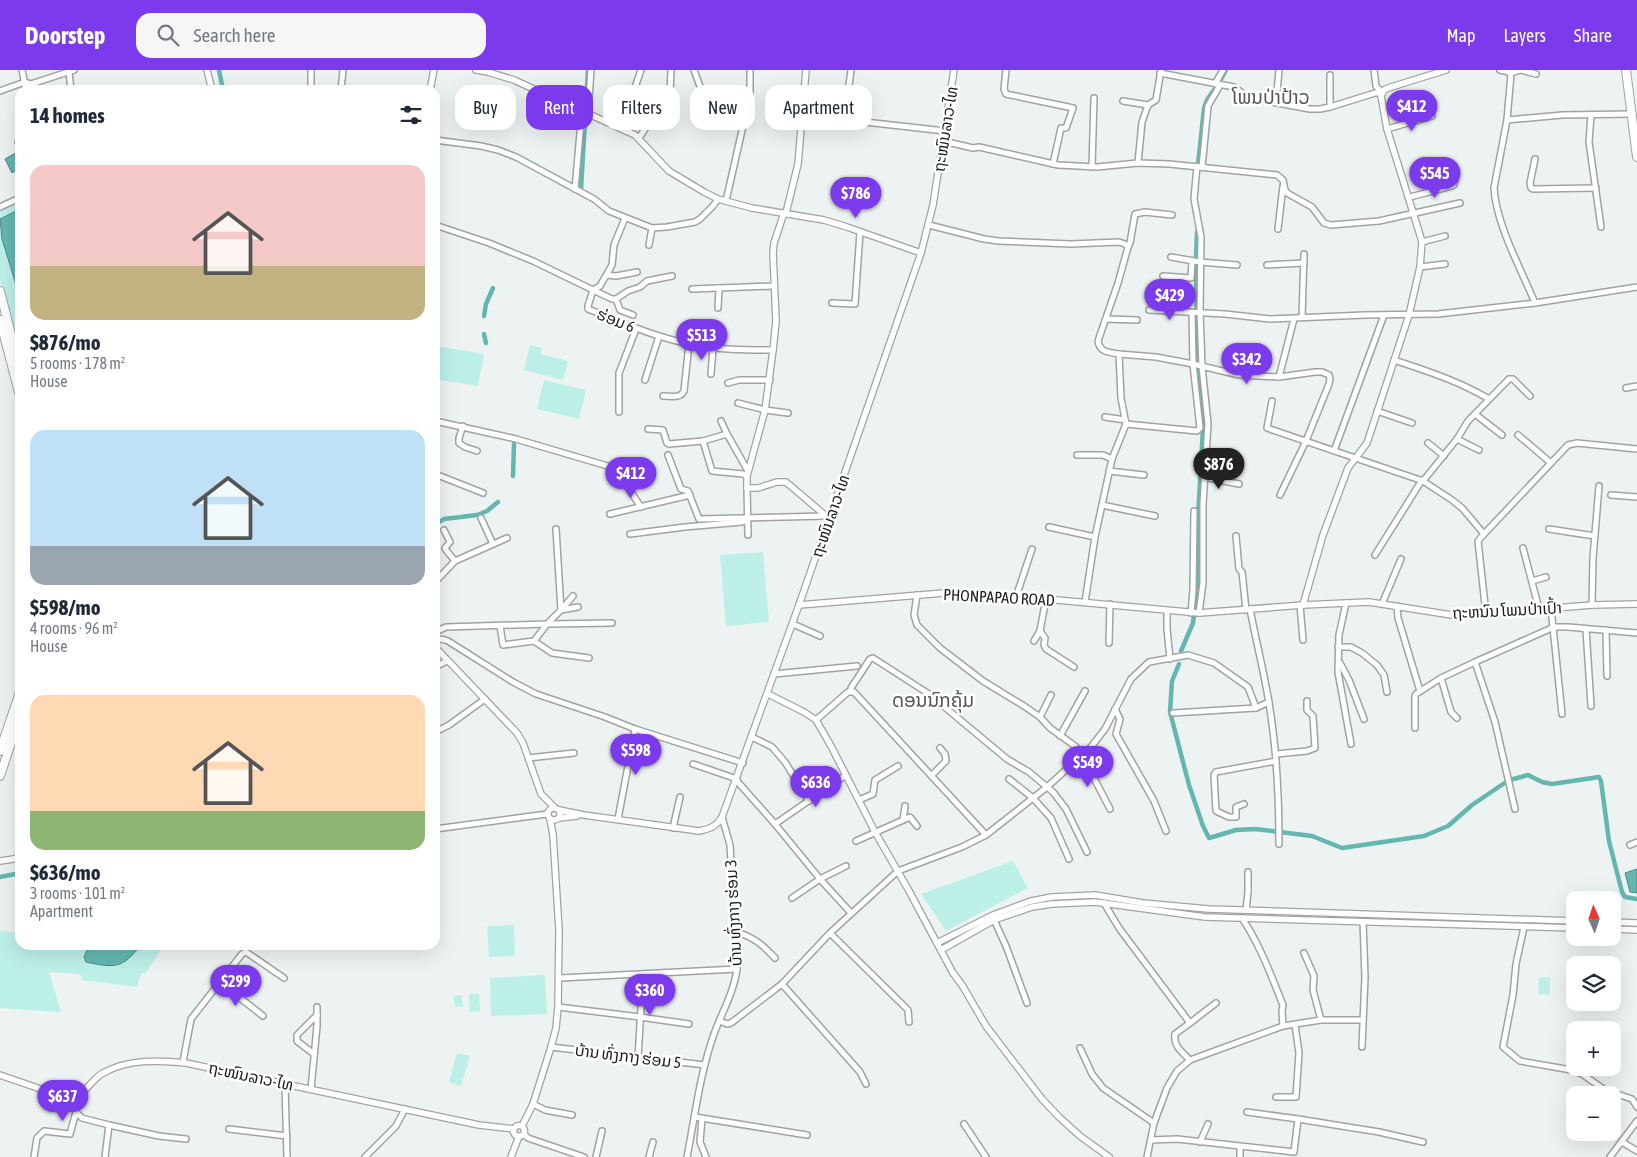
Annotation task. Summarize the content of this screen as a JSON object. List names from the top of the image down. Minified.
{"streets":{"street":["ຖະໜົນລາວ-ໄທ","ຮ່ອມ 6","PHONPAPAO ROAD","ຖະຫນົນ ໂພນປ່າເປົ້າ","ບ້ານ ທົ່ງກາງ ຮ່ອມ 3","ບ້ານ ທົ່ງກາງ ຮ່ອມ 5"]},"crossings":[["ຖະໜົນລາວ-ໄທ","PHONPAPAO ROAD"],["ຖະໜົນລາວ-ໄທ","ບ້ານ ທົ່ງກາງ ຮ່ອມ 3"],["PHONPAPAO ROAD","ຖະຫນົນ ໂພນປ່າເປົ້າ"],["ບ້ານ ທົ່ງກາງ ຮ່ອມ 3","ບ້ານ ທົ່ງກາງ ຮ່ອມ 5"]],"districts":["ໂພນປ່າປ້າວ","ດອນນົກຄຸ້ມ"],"north":"top","page":{"header":"Doorstep","search":"Search here","nav":["Map","Layers","Share"],"chip":["Buy","Rent","Filters","New","Apartment"],"heading":"14 homes","price":["$412","$545","$786","$429","$513","$342","$876","$412","$598","$549","$636","$299","$360","$637"],"list":[{"name":"$876/mo","note":"5 rooms · 178 m² · House"},{"name":"$598/mo","note":"4 rooms · 96 m² · House"},{"name":"$636/mo","note":"3 rooms · 101 m² · Apartment"}],"map_buttons":["+","−"]}}
